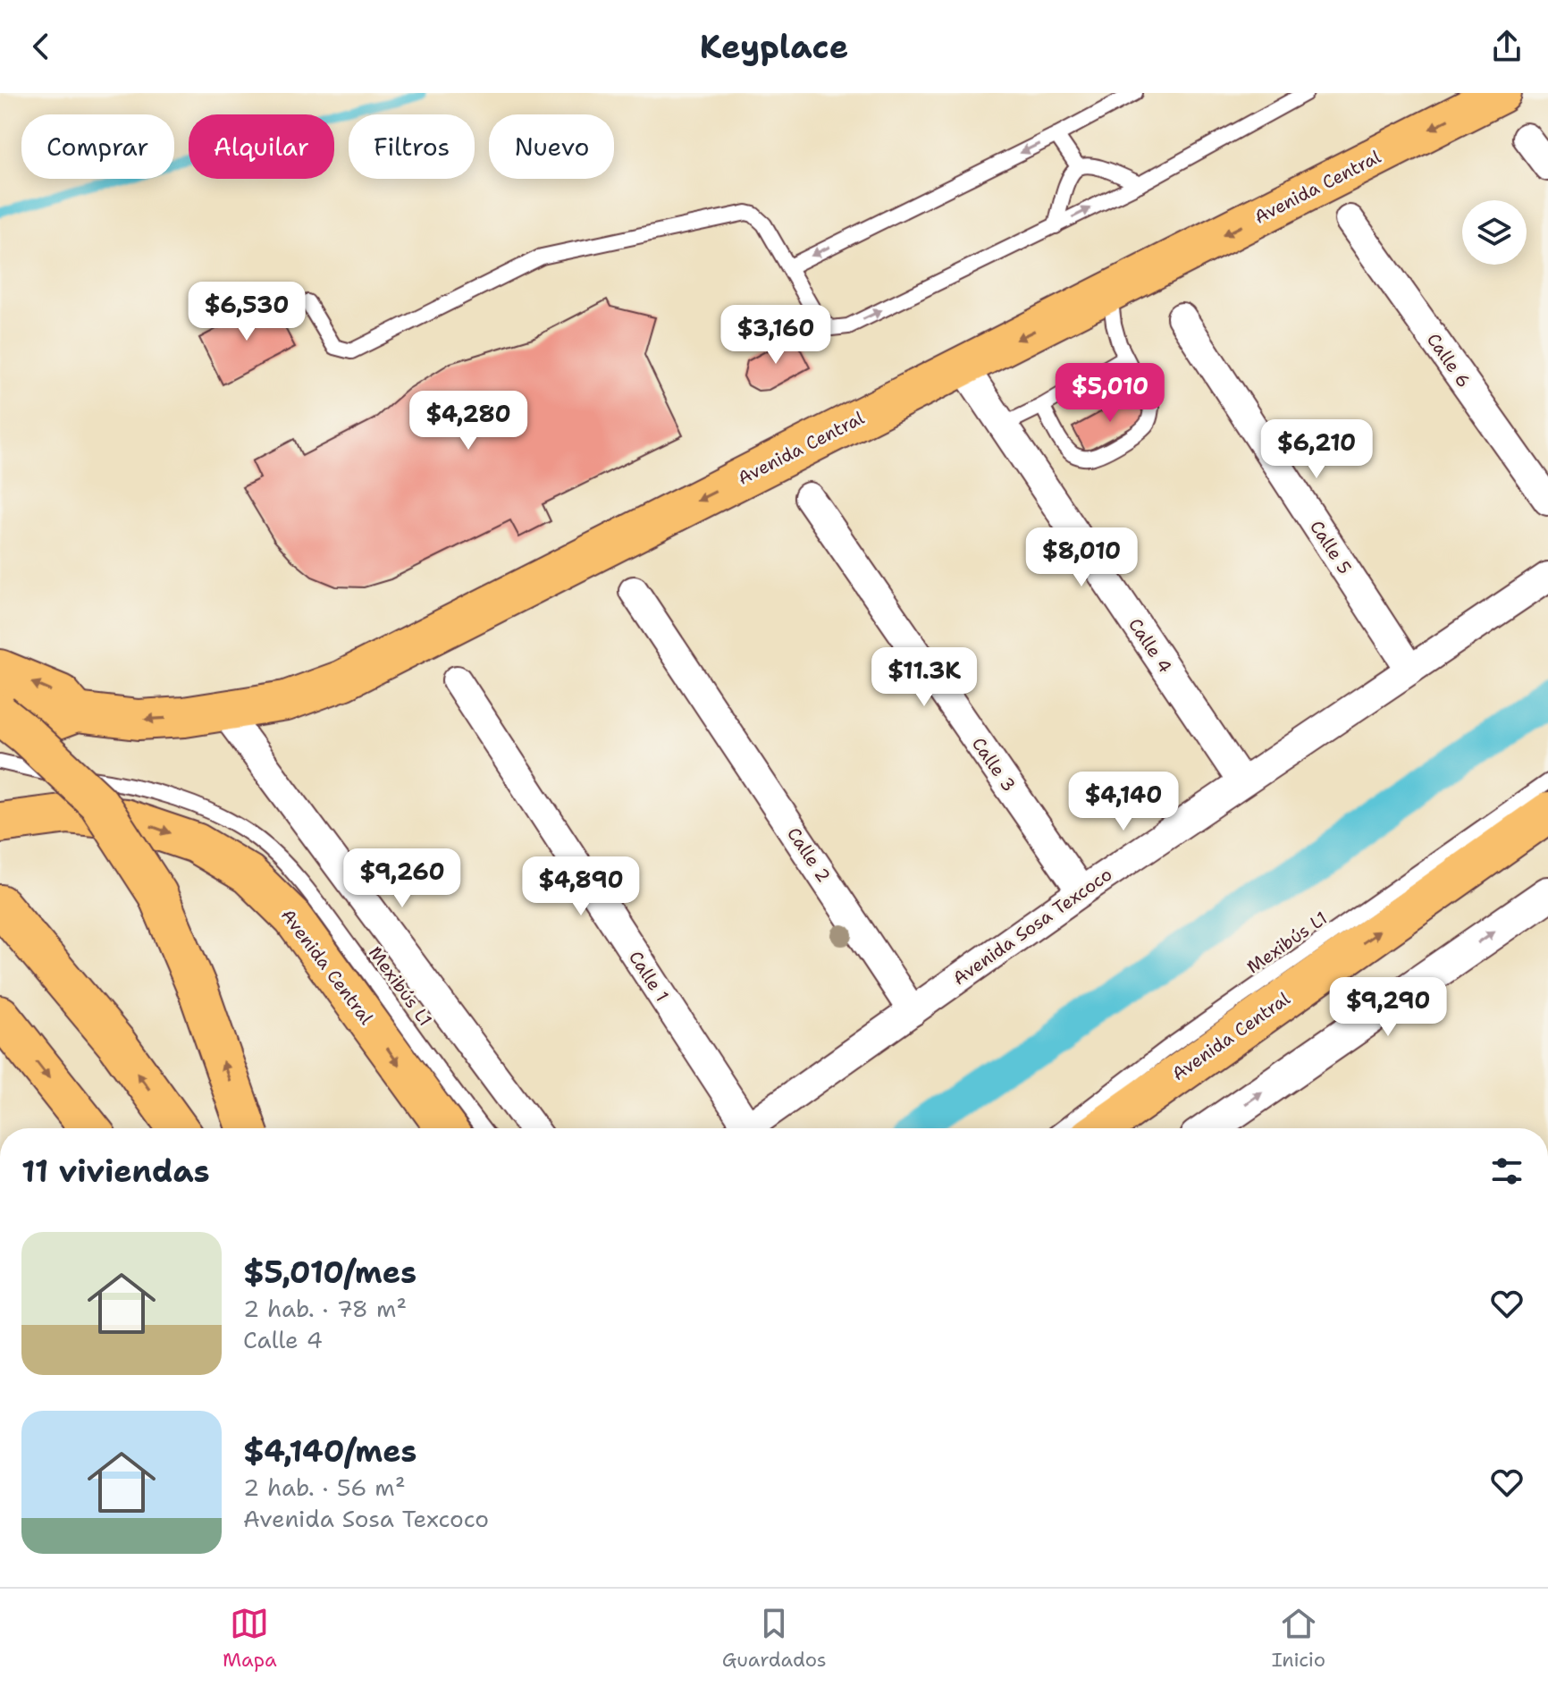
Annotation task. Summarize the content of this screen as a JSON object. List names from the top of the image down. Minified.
{"streets":{"highway":["Avenida Central"],"street":["Calle 6","Calle 5","Calle 4","Calle 3","Calle 2","Avenida Sosa Texcoco","Calle 1"],"lane":["Mexibús L1"]},"crossings":[["Avenida Central","Calle 4"],["Calle 5","Avenida Sosa Texcoco"],["Calle 4","Avenida Sosa Texcoco"],["Calle 3","Avenida Sosa Texcoco"],["Calle 2","Avenida Sosa Texcoco"]],"page":{"header":"Keyplace","chip":["Comprar","Alquilar","Filtros","Nuevo"],"price":["$6,530","$3,160","$5,010","$4,280","$6,210","$8,010","$11.3K","$4,140","$9,260","$4,890","$9,290"],"heading":"11 viviendas","list":[{"name":"$5,010/mes","note":"2 hab. · 78 m² · Calle 4"},{"name":"$4,140/mes","note":"2 hab. · 56 m² · Avenida Sosa Texcoco"}],"tabs":["Mapa","Guardados","Inicio"]}}
